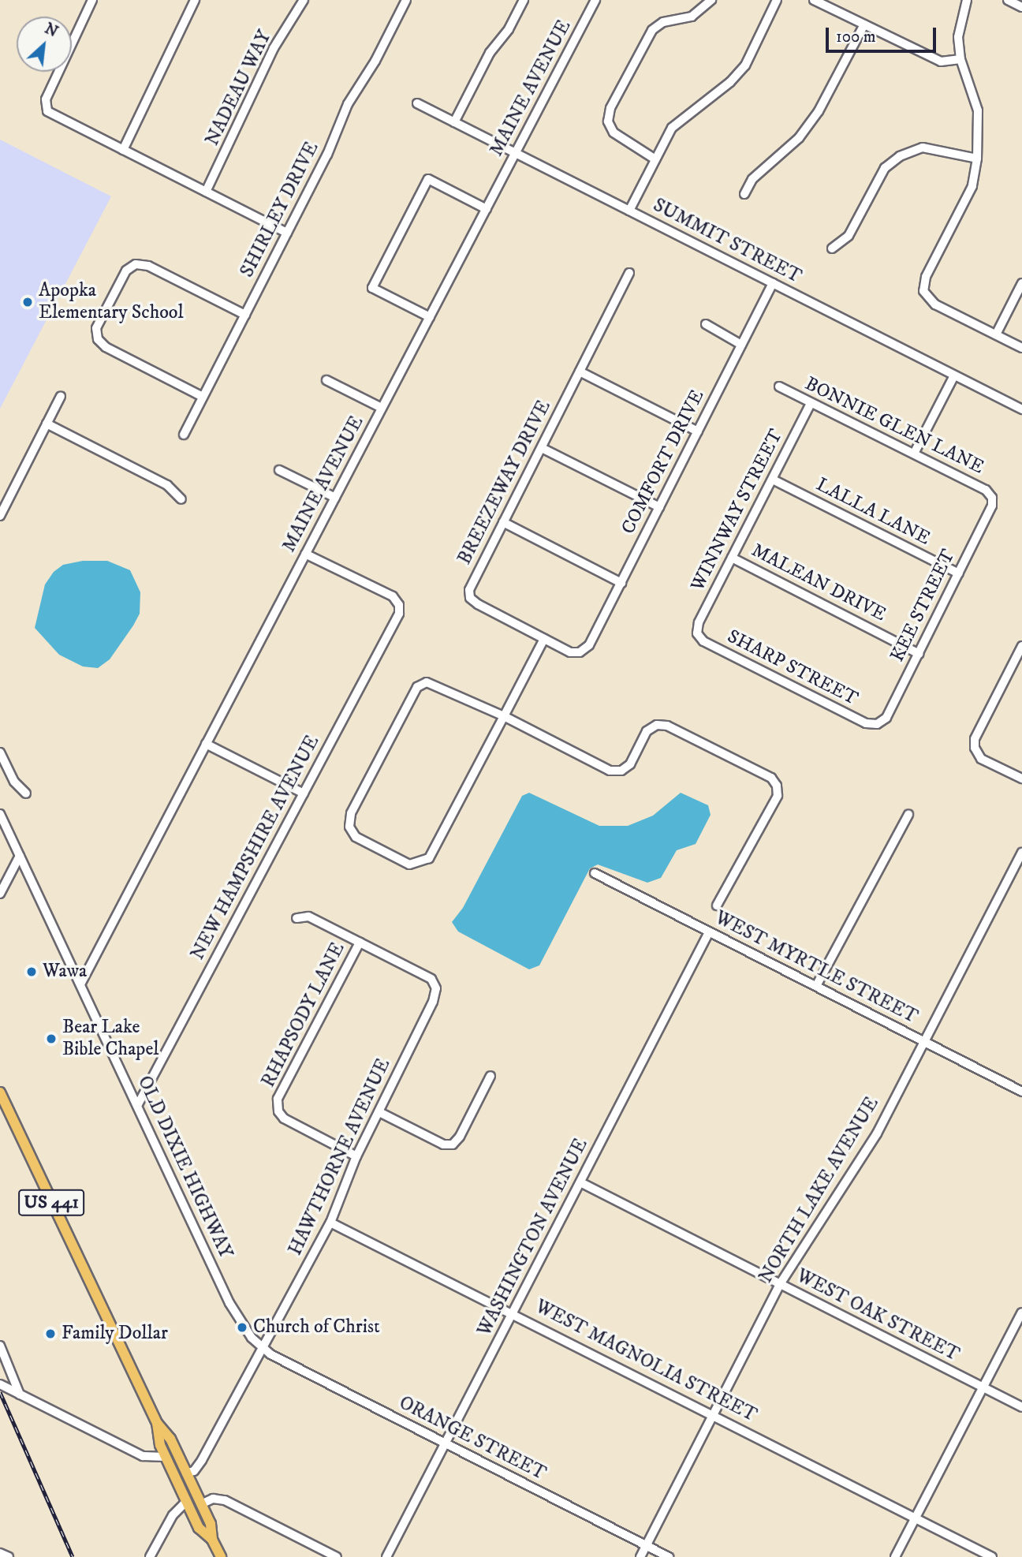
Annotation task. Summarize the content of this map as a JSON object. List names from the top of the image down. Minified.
{"streets":{"main road":["US 441"],"street":["NADEAU WAY","MAINE AVENUE","SHIRLEY DRIVE","SUMMIT STREET","BONNIE GLEN LANE","COMFORT DRIVE","BREEZEWAY DRIVE","WINNWAY STREET","LALLA LANE","MALEAN DRIVE","KEE STREET","SHARP STREET","NEW HAMPSHIRE AVENUE","WEST MYRTLE STREET","RHAPSODY LANE","HAWTHORNE AVENUE","OLD DIXIE HIGHWAY","NORTH LAKE AVENUE","WASHINGTON AVENUE","WEST OAK STREET","WEST MAGNOLIA STREET","ORANGE STREET"]},"crossings":[["MAINE AVENUE","SUMMIT STREET"],["MAINE AVENUE","NEW HAMPSHIRE AVENUE"],["MAINE AVENUE","OLD DIXIE HIGHWAY"],["SUMMIT STREET","COMFORT DRIVE"],["BONNIE GLEN LANE","WINNWAY STREET"],["BONNIE GLEN LANE","KEE STREET"],["COMFORT DRIVE","BREEZEWAY DRIVE"],["WINNWAY STREET","LALLA LANE"],["WINNWAY STREET","MALEAN DRIVE"],["WINNWAY STREET","SHARP STREET"],["LALLA LANE","KEE STREET"],["MALEAN DRIVE","KEE STREET"],["KEE STREET","SHARP STREET"],["NEW HAMPSHIRE AVENUE","OLD DIXIE HIGHWAY"],["WEST MYRTLE STREET","NORTH LAKE AVENUE"],["WEST MYRTLE STREET","WASHINGTON AVENUE"],["RHAPSODY LANE","HAWTHORNE AVENUE"],["HAWTHORNE AVENUE","OLD DIXIE HIGHWAY"],["HAWTHORNE AVENUE","US 441"],["HAWTHORNE AVENUE","WEST MAGNOLIA STREET"],["HAWTHORNE AVENUE","ORANGE STREET"],["OLD DIXIE HIGHWAY","ORANGE STREET"],["NORTH LAKE AVENUE","WEST OAK STREET"],["NORTH LAKE AVENUE","WEST MAGNOLIA STREET"],["NORTH LAKE AVENUE","ORANGE STREET"],["WASHINGTON AVENUE","WEST OAK STREET"],["WASHINGTON AVENUE","WEST MAGNOLIA STREET"],["WASHINGTON AVENUE","ORANGE STREET"]],"places":["Apopka Elementary School","Wawa","Bear Lake Bible Chapel","Church of Christ","Family Dollar"],"scale_bar":"100 m","north":"top right"}
